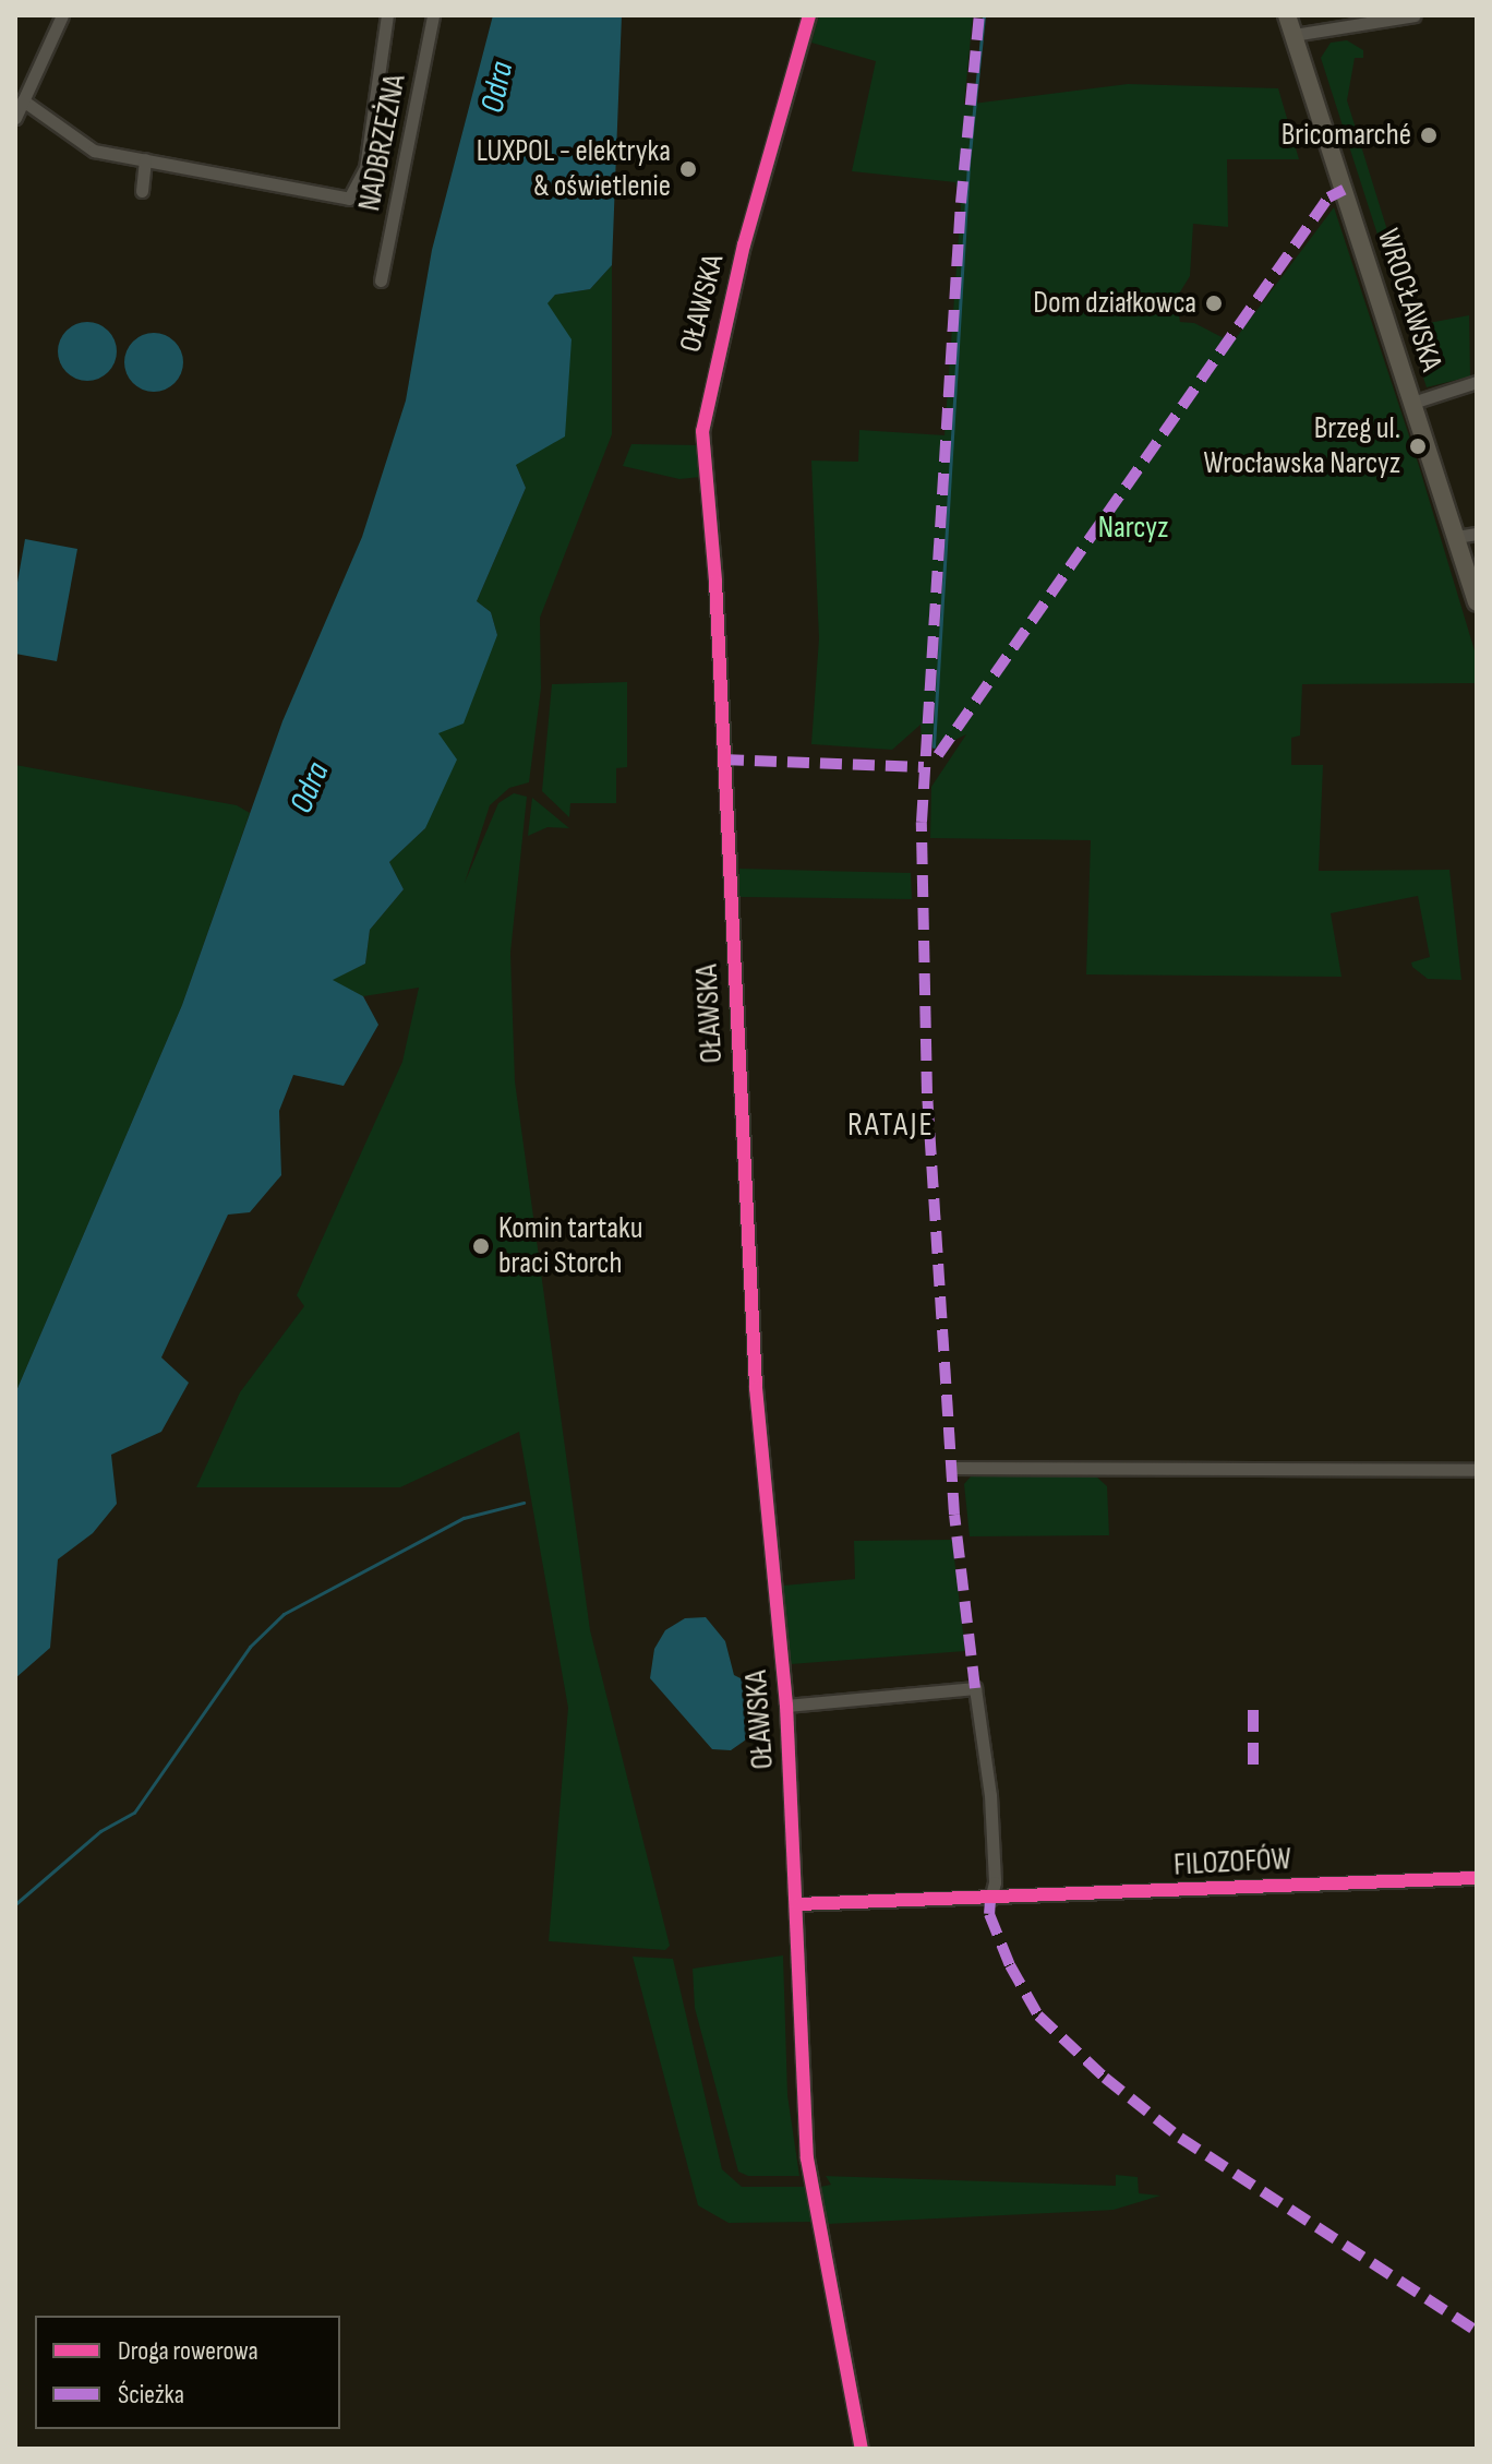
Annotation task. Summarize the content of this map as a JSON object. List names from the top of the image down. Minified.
{"streets":{"street":["NADBRZEŻNA","WROCŁAWSKA","OŁAWSKA","FILOZOFÓW"]},"crossings":[["OŁAWSKA","FILOZOFÓW"]],"districts":["RATAJE"],"water":["Odra"],"parks":["Narcyz"],"places":["Bricomarché","LUXPOL - elektryka & oświetlenie","Dom działkowca","Brzeg ul. Wrocławska Narcyz","Komin tartaku braci Storch"],"legend":["Droga rowerowa","Ścieżka"]}
